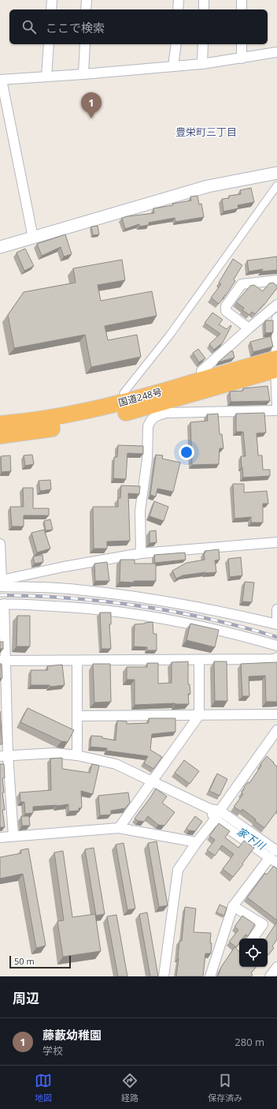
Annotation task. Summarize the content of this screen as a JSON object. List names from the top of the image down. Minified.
{"streets":{"highway":["国道248号"]},"districts":["豊栄町三丁目"],"water":["家下川"],"scale_bar":"50 m","page":{"search":"ここで検索","pins":"1","scale":"50 m","heading":"周辺","list":[{"mark":"1","name":"藤藪幼稚園","note":"学校","value":"280 m"}],"nav":["地図","経路","保存済み"]}}
